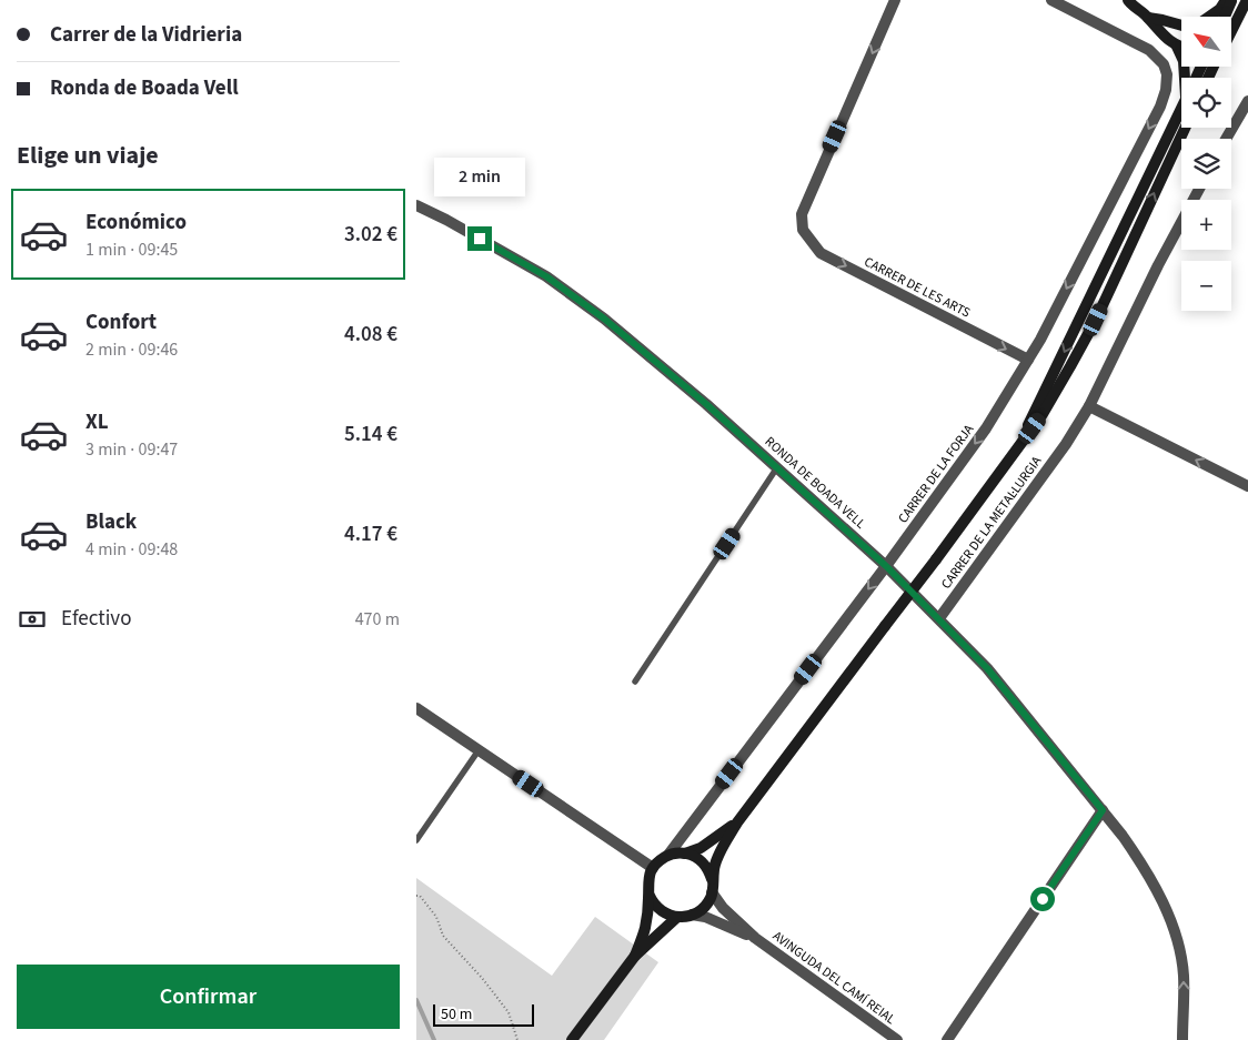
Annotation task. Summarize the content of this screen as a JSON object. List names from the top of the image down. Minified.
{"streets":{"street":["CARRER DE LES ARTS","CARRER DE LA FORJA","RONDA DE BOADA VELL","CARRER DE LA METAL·LURGIA","AVINGUDA DEL CAMÍ REIAL"]},"crossings":[["CARRER DE LES ARTS","CARRER DE LA FORJA"],["CARRER DE LA FORJA","RONDA DE BOADA VELL"],["CARRER DE LA FORJA","AVINGUDA DEL CAMÍ REIAL"],["RONDA DE BOADA VELL","CARRER DE LA METAL·LURGIA"]],"one_way":["CARRER DE LA FORJA"],"scale_bar":"50 m","north":"top left","page":{"banner":["Carrer de la Vidrieria","Ronda de Boada Vell"],"map_buttons":["+","−"],"heading":"Elige un viaje","bubble":"2 min","list":[{"name":"Económico","note":"1 min · 09:45","value":"3.02 €"},{"name":"Confort","note":"2 min · 09:46","value":"4.08 €"},{"name":"XL","note":"3 min · 09:47","value":"5.14 €"},{"name":"Black","note":"4 min · 09:48","value":"4.17 €"}],"pay":["Efectivo","470 m"],"buttons":"Confirmar","scale":"50 m"}}
